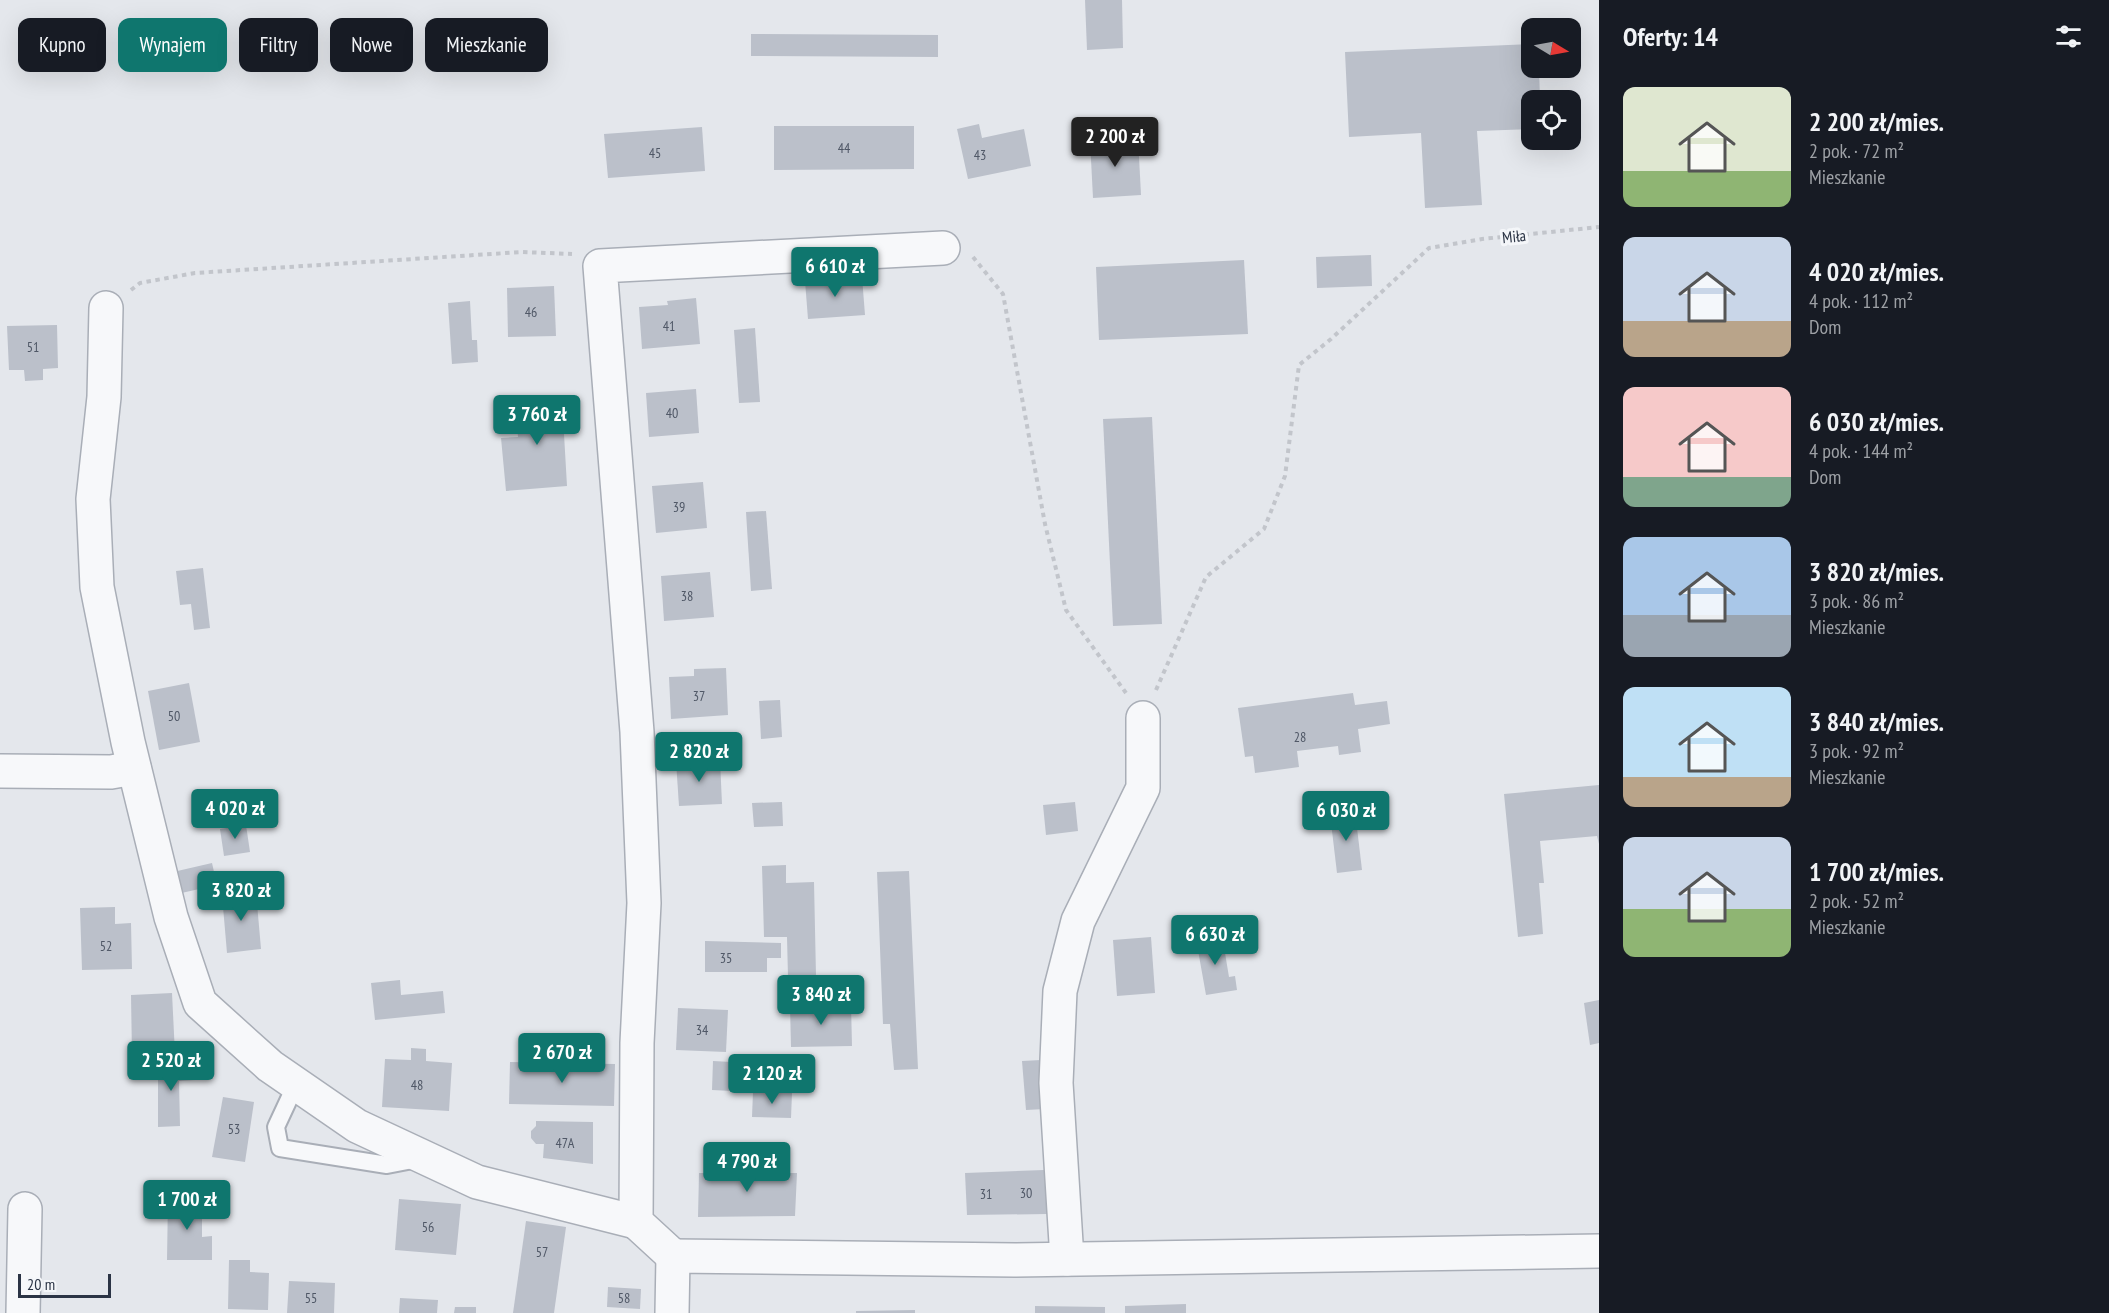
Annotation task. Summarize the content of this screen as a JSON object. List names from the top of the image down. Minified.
{"streets":{"path":["Miła"]},"house_numbers":["44","45","43","46","41","51","40","39","38","37","50","28","52","35","34","48","53","47A","30","31","56","57","55","58"],"scale_bar":"20 m","north":"right","page":{"heading":"Oferty: 14","chip":["Kupno","Wynajem","Filtry","Nowe","Mieszkanie"],"list":[{"name":"2 200 zł/mies.","note":"2 pok. · 72 m² · Mieszkanie"},{"name":"4 020 zł/mies.","note":"4 pok. · 112 m² · Dom"},{"name":"6 030 zł/mies.","note":"4 pok. · 144 m² · Dom"},{"name":"3 820 zł/mies.","note":"3 pok. · 86 m² · Mieszkanie"},{"name":"3 840 zł/mies.","note":"3 pok. · 92 m² · Mieszkanie"},{"name":"1 700 zł/mies.","note":"2 pok. · 52 m² · Mieszkanie"}],"price":["2 200 zł","6 610 zł","3 760 zł","2 820 zł","4 020 zł","6 030 zł","3 820 zł","6 630 zł","3 840 zł","2 670 zł","2 520 zł","2 120 zł","4 790 zł","1 700 zł"],"scale":"20 m"}}
